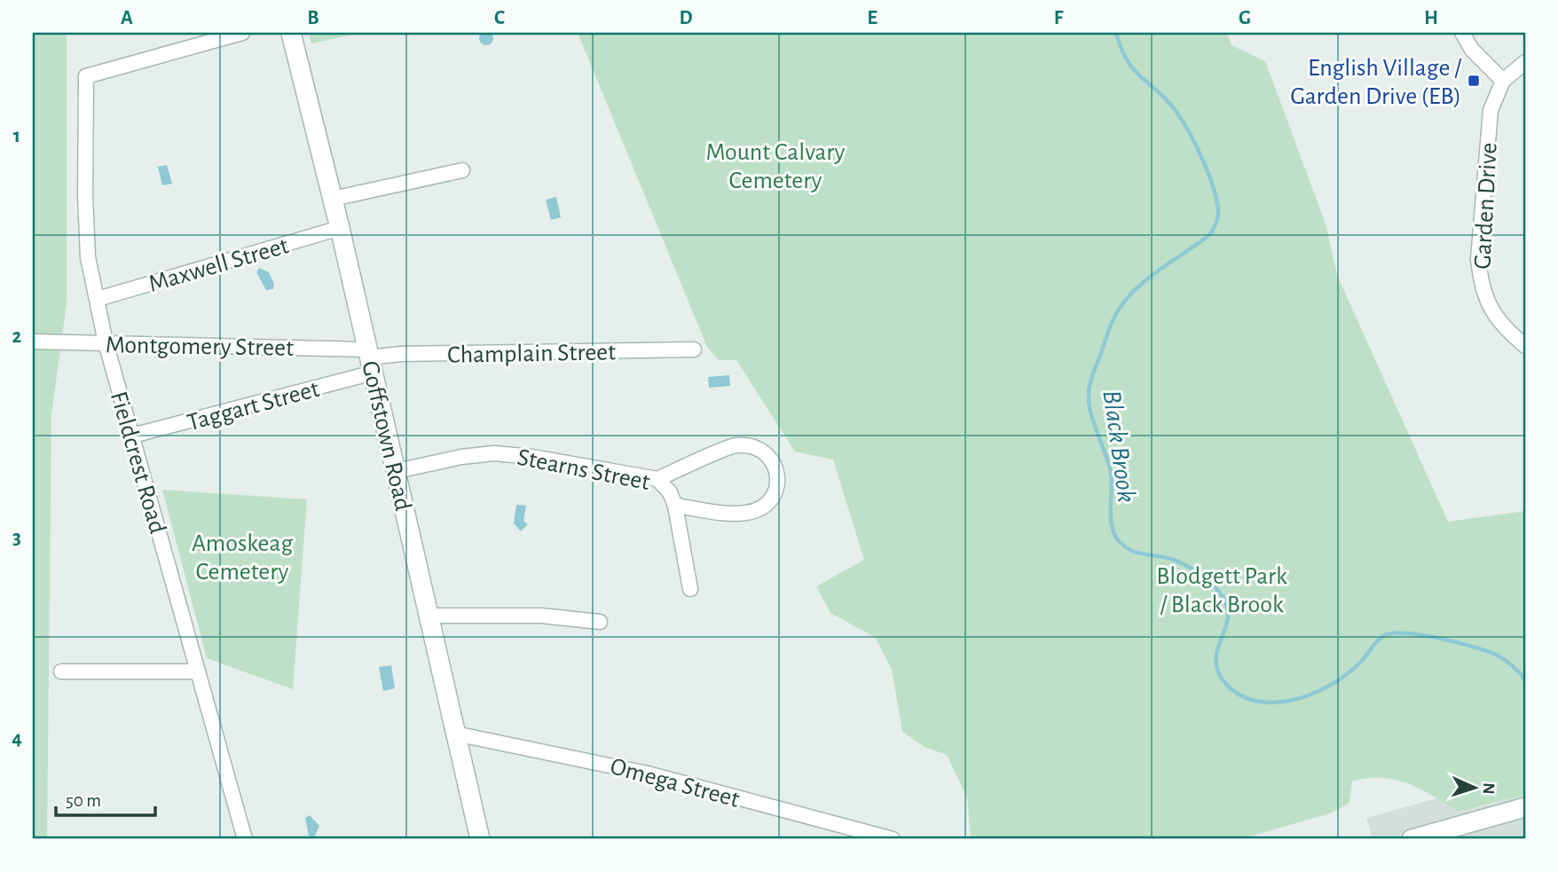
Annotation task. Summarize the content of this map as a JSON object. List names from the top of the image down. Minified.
{"streets":{"main road":["Goffstown Road"],"street":["Garden Drive","Maxwell Street","Montgomery Street","Champlain Street","Taggart Street","Fieldcrest Road","Stearns Street","Omega Street"]},"crossings":[["Maxwell Street","Goffstown Road"],["Maxwell Street","Fieldcrest Road"],["Montgomery Street","Champlain Street"],["Montgomery Street","Taggart Street"],["Montgomery Street","Goffstown Road"],["Montgomery Street","Fieldcrest Road"],["Champlain Street","Taggart Street"],["Champlain Street","Goffstown Road"],["Taggart Street","Goffstown Road"],["Taggart Street","Fieldcrest Road"],["Goffstown Road","Stearns Street"],["Goffstown Road","Omega Street"]],"water":["Black Brook"],"parks":["Mount Calvary Cemetery","Amoskeag Cemetery","Blodgett Park / Black Brook"],"places":{"transit":["English Village / Garden Drive (EB)"]},"scale_bar":"50 m","north":"right","grid":{"columns":["A","B","C","D","E","F","G","H"],"rows":["1","2","3","4"]}}
